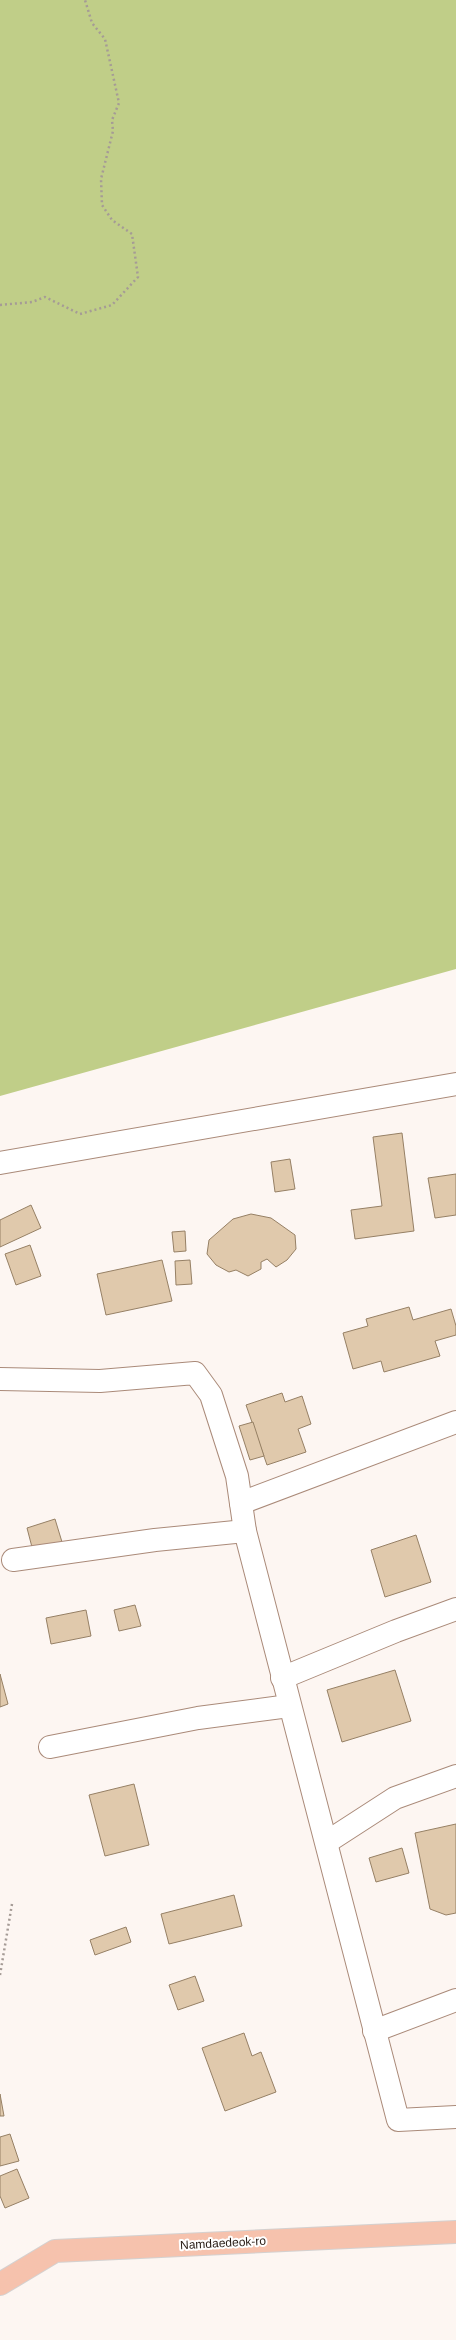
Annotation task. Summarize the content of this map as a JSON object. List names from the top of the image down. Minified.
{"streets":{"main road":["Namdaedeok-ro"]}}
